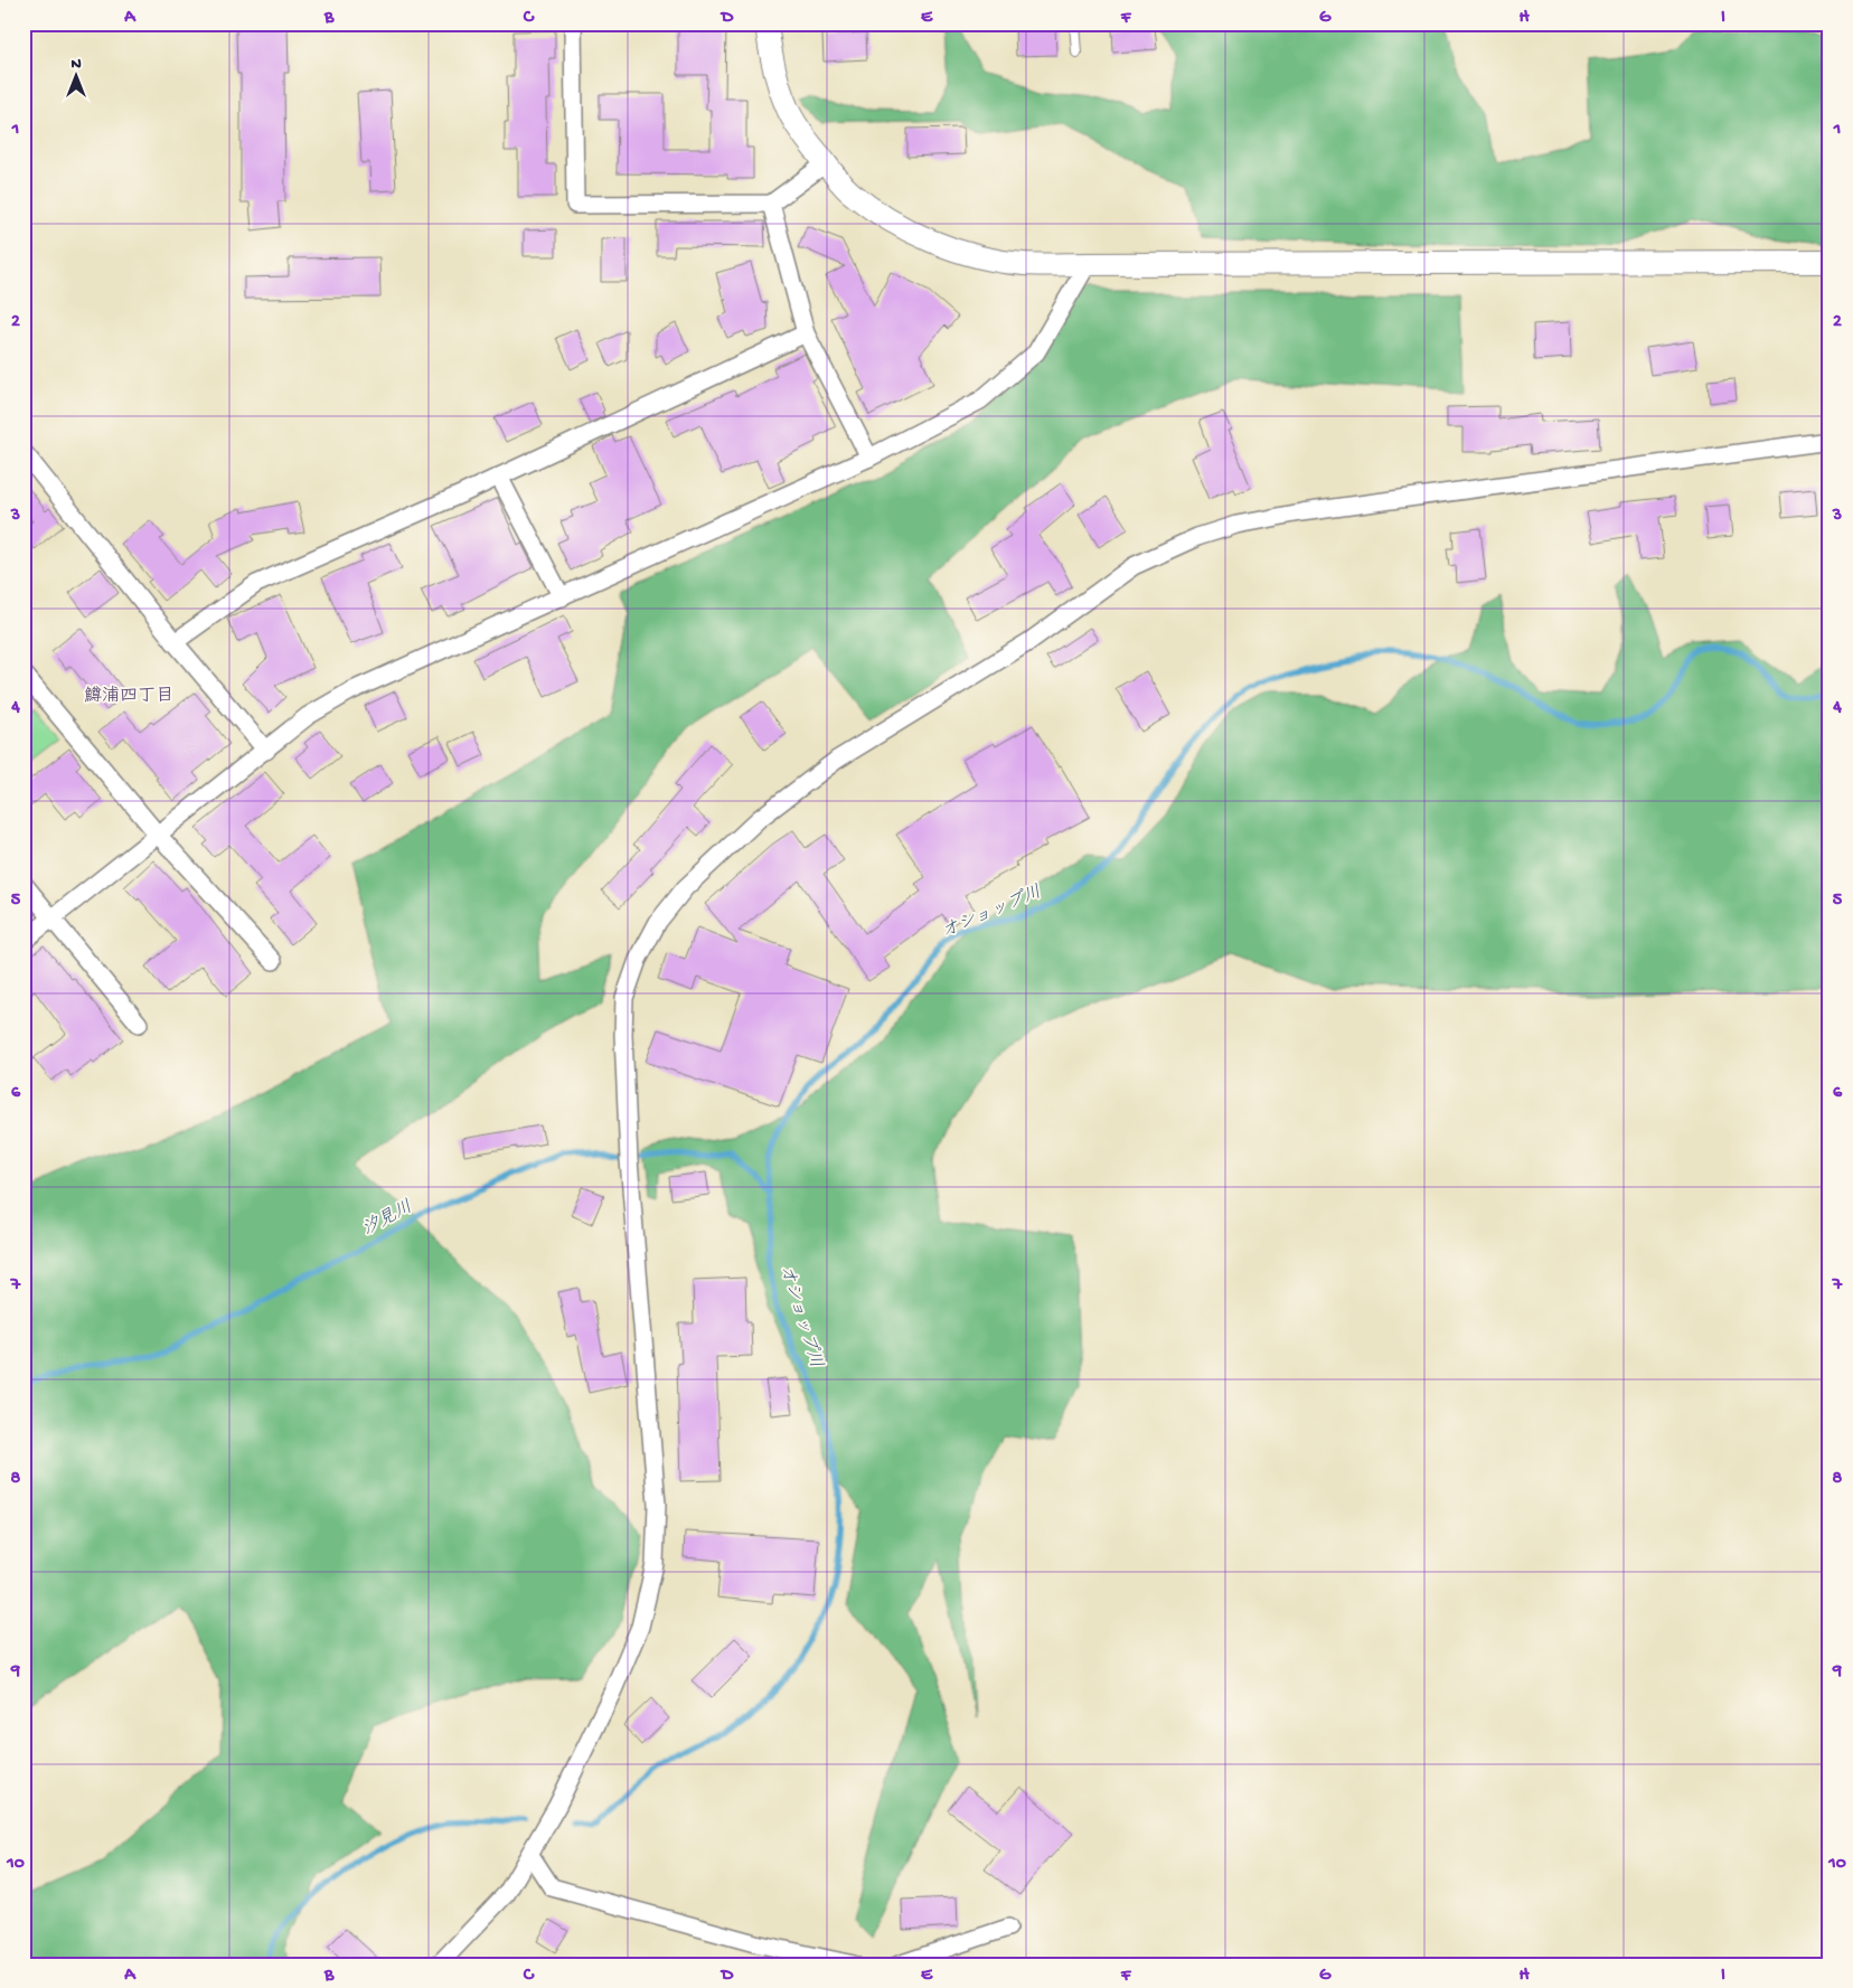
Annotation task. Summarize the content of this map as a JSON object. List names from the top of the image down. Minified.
{"districts":["鱒浦四丁目"],"water":["オショップ川","汐見川"],"north":"top","grid":{"columns":["A","B","C","D","E","F","G","H","I"],"rows":["1","2","3","4","5","6","7","8","9","10"]}}
